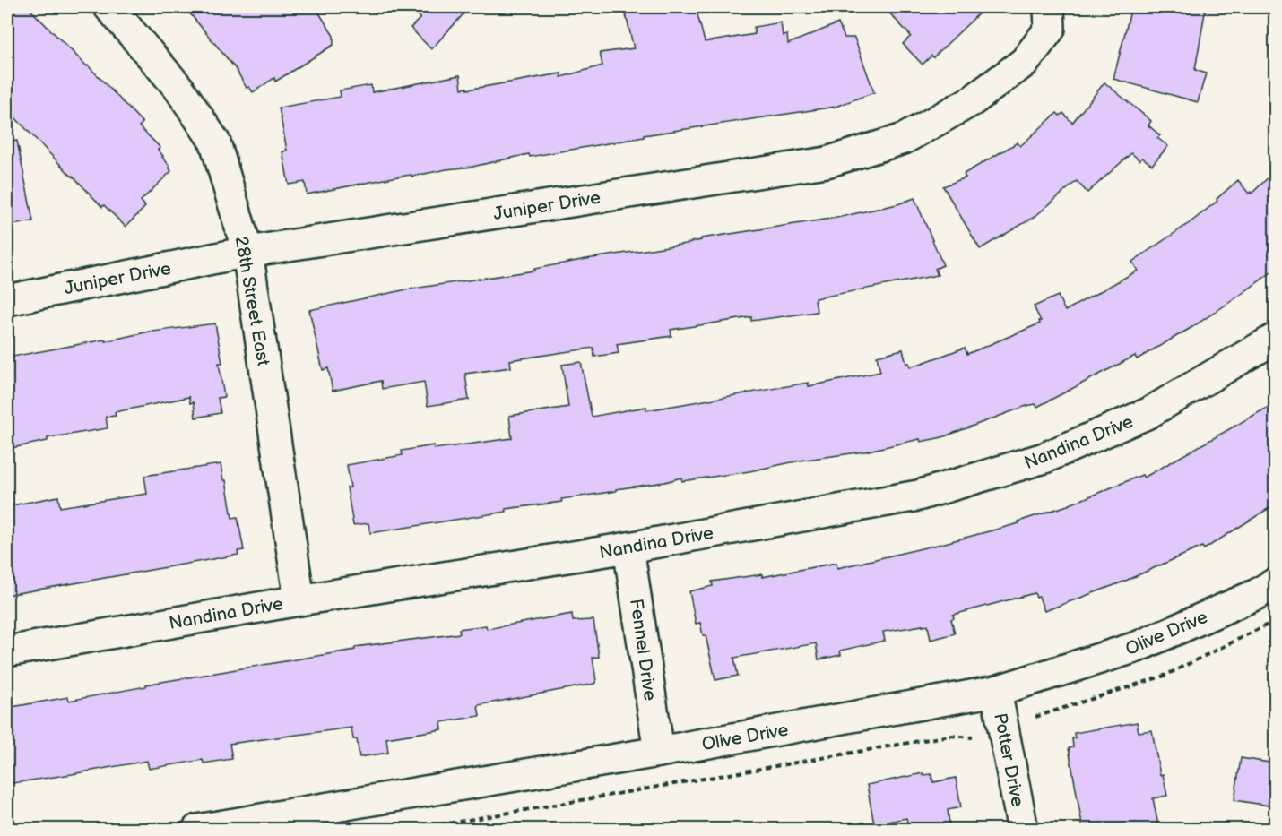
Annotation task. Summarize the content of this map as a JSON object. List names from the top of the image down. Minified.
{"streets":{"street":["Juniper Drive","28th Street East","Nandina Drive","Olive Drive","Fennel Drive","Potter Drive"]},"crossings":[["Juniper Drive","28th Street East"],["28th Street East","Nandina Drive"],["Nandina Drive","Fennel Drive"],["Olive Drive","Fennel Drive"],["Olive Drive","Potter Drive"]]}
